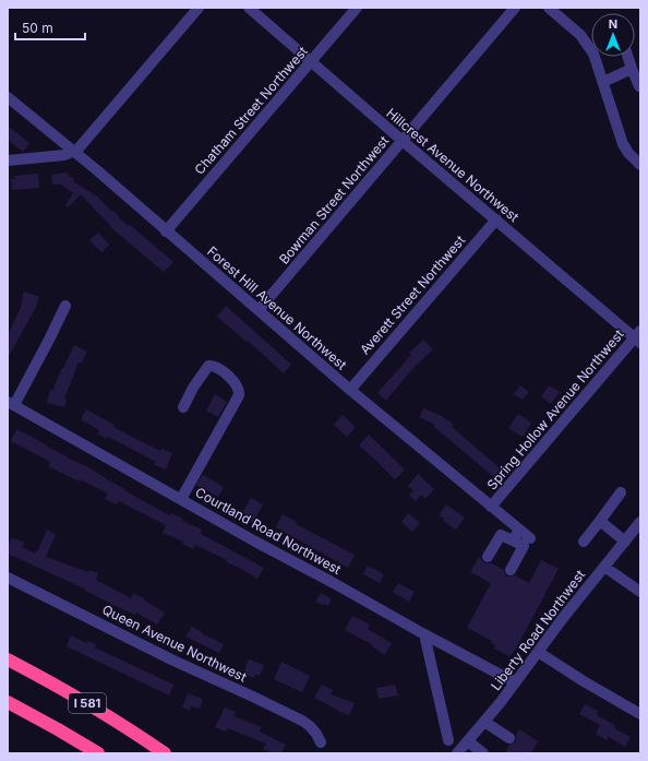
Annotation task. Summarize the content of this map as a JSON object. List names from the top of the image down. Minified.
{"streets":{"highway":["I 581"],"street":["Chatham Street Northwest","Hillcrest Avenue Northwest","Bowman Street Northwest","Averett Street Northwest","Forest Hill Avenue Northwest","Spring Hollow Avenue Northwest","Courtland Road Northwest","Liberty Road Northwest","Queen Avenue Northwest"]},"crossings":[["Chatham Street Northwest","Hillcrest Avenue Northwest"],["Chatham Street Northwest","Forest Hill Avenue Northwest"],["Hillcrest Avenue Northwest","Bowman Street Northwest"],["Hillcrest Avenue Northwest","Averett Street Northwest"],["Hillcrest Avenue Northwest","Spring Hollow Avenue Northwest"],["Bowman Street Northwest","Forest Hill Avenue Northwest"],["Averett Street Northwest","Forest Hill Avenue Northwest"],["Forest Hill Avenue Northwest","Spring Hollow Avenue Northwest"],["Courtland Road Northwest","Liberty Road Northwest"]],"scale_bar":"50 m","north":"top"}
